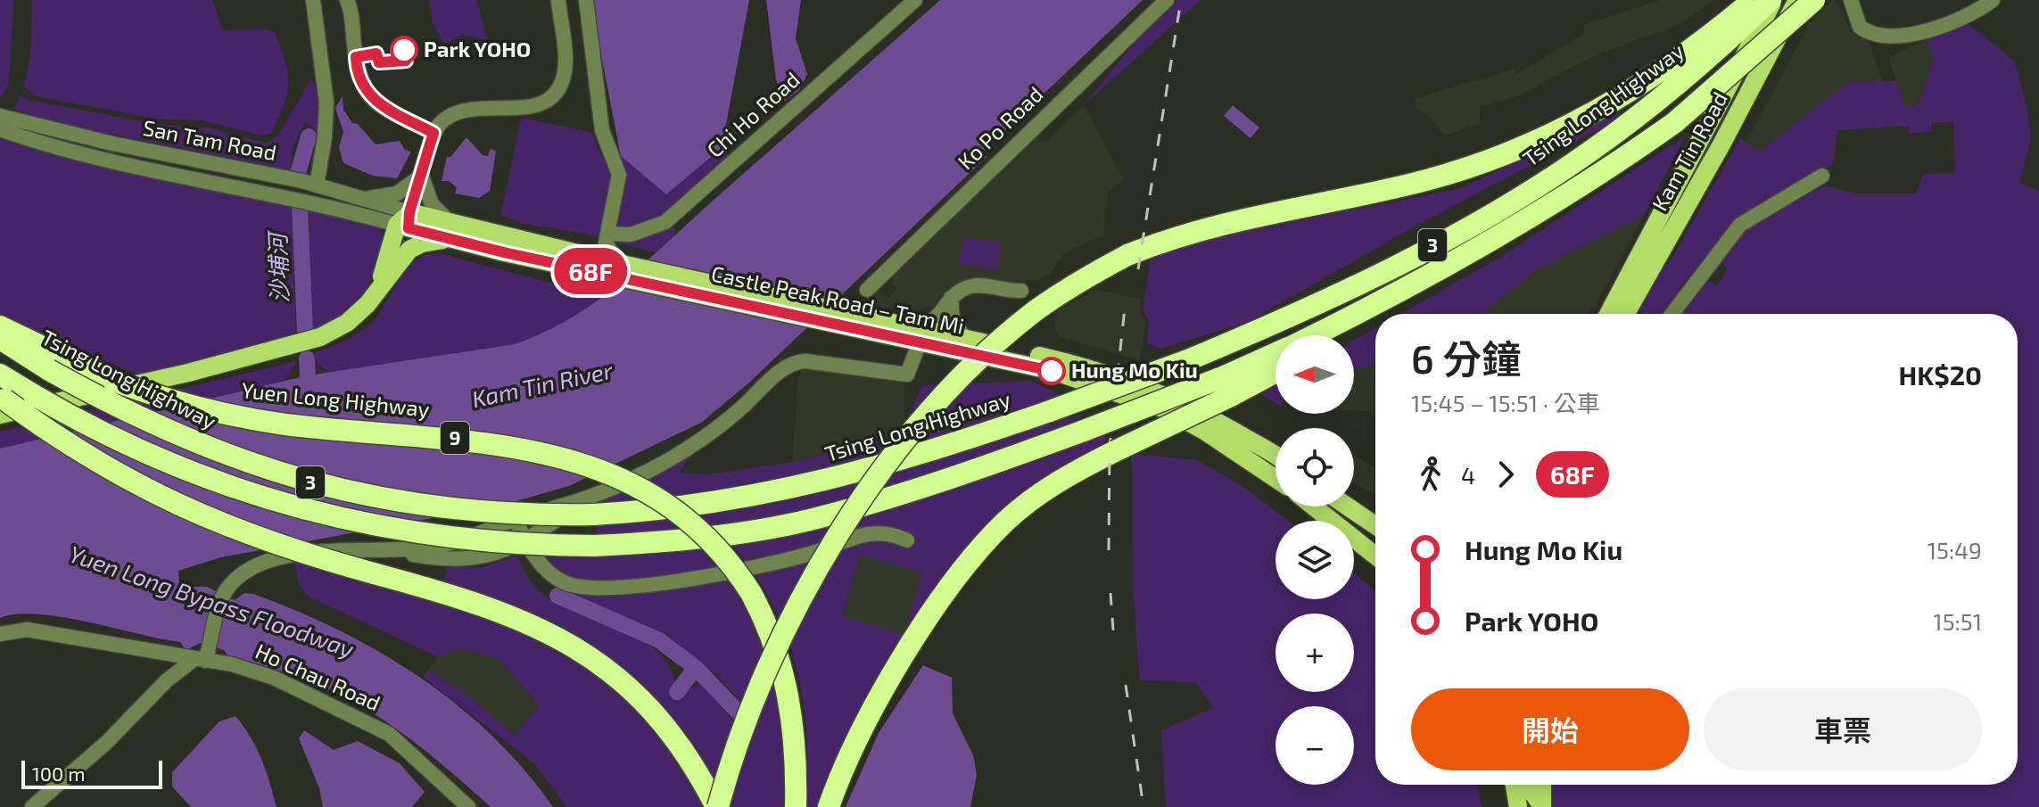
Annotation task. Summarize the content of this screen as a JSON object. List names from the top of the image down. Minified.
{"streets":{"highway":["Tsing Long Highway","3","Yuen Long Highway","9"],"main road":["Kam Tin Road","Castle Peak Road – Tam Mi"],"street":["Chi Ho Road","Ko Po Road","San Tam Road","Ho Chau Road"]},"crossings":[["Tsing Long Highway","Kam Tin Road"],["Tsing Long Highway","Yuen Long Highway"],["Chi Ho Road","Castle Peak Road – Tam Mi"],["San Tam Road","Castle Peak Road – Tam Mi"],["3","Castle Peak Road – Tam Mi"]],"water":["沙埔河","Kam Tin River","Yuen Long Bypass Floodway"],"places":["Park YOHO","Hung Mo Kiu"],"lines":["bus line 68F"],"scale_bar":"100 m","north":"left","page":{"on_map":"68F","heading":["6 分鐘","15:45 – 15:51 · 公車","HK$20"],"map_buttons":["+","−"],"legs":["4","68F"],"list":[{"name":"Hung Mo Kiu","value":"15:49"},{"name":"Park YOHO","value":"15:51"}],"buttons":["開始","車票"],"scale":"100 m"}}
